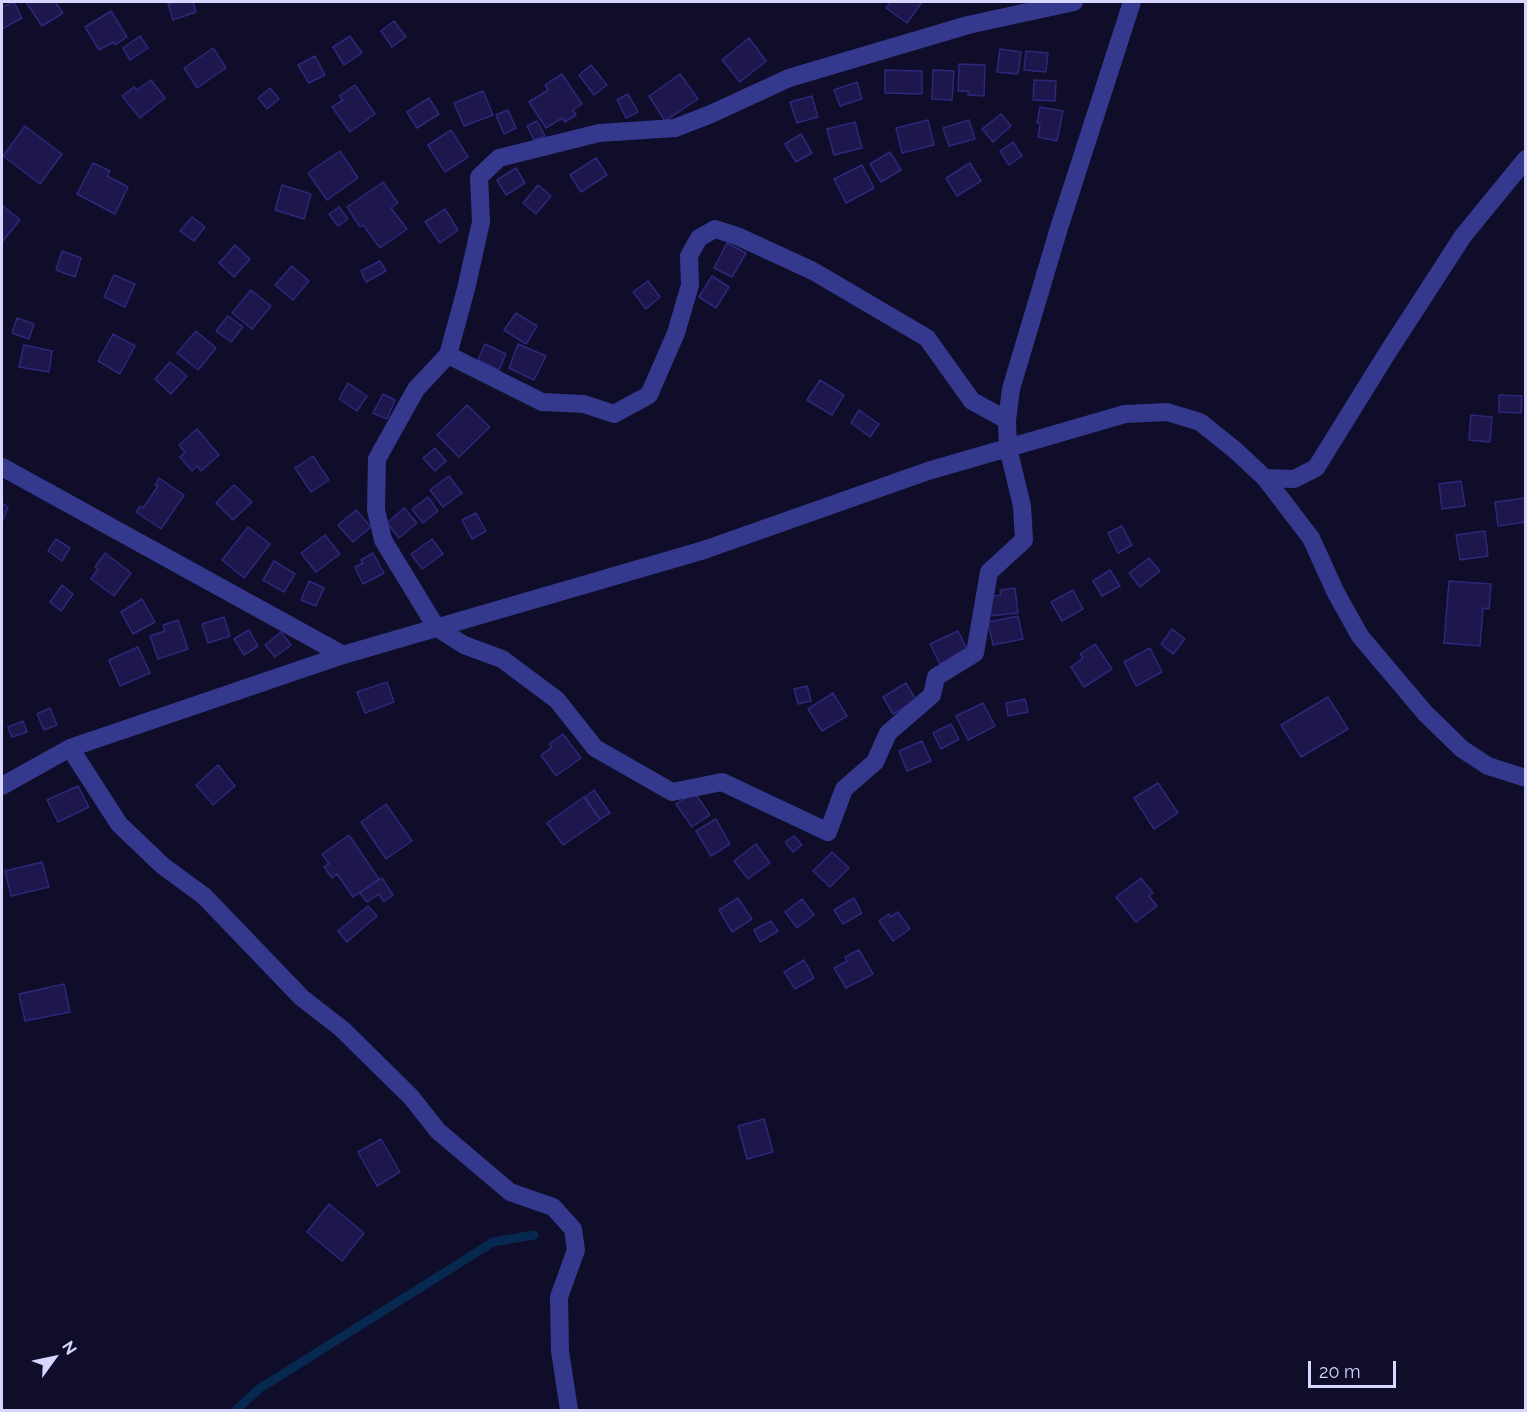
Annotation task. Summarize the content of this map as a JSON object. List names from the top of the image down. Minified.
{"scale_bar":"20 m","north":"top right"}
